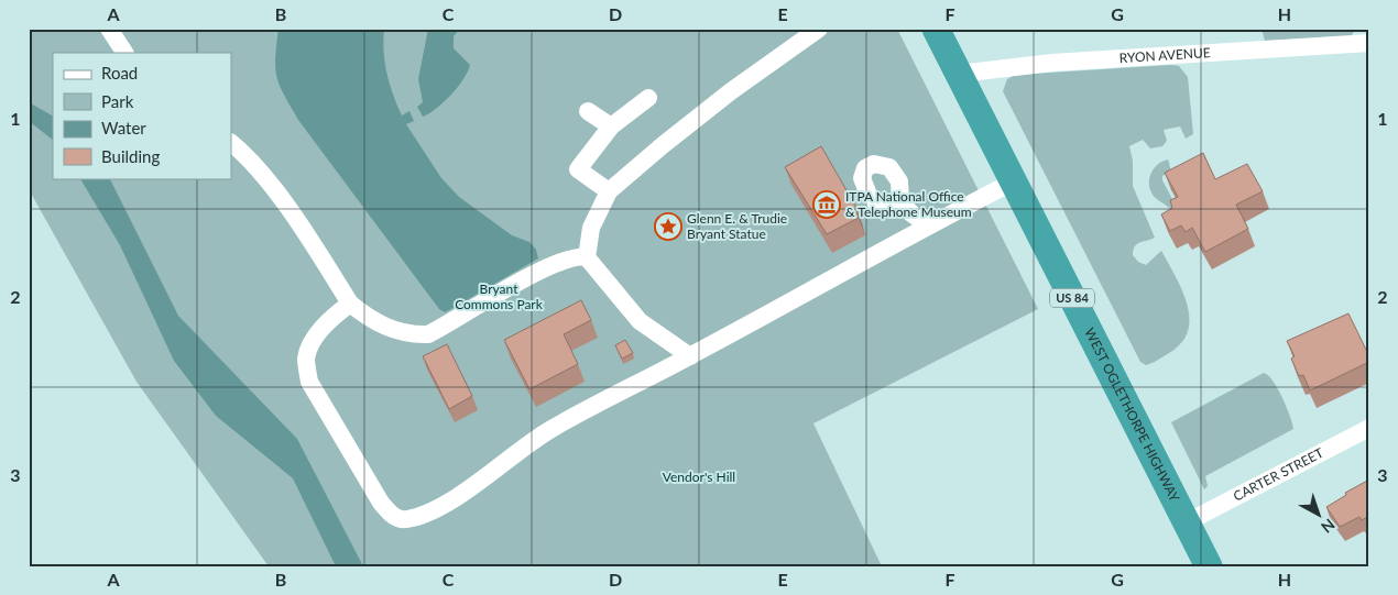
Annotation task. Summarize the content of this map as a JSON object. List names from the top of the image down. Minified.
{"streets":{"highway":["US 84","WEST OGLETHORPE HIGHWAY"],"street":["RYON AVENUE","CARTER STREET"]},"crossings":[["RYON AVENUE","WEST OGLETHORPE HIGHWAY"],["WEST OGLETHORPE HIGHWAY","CARTER STREET"]],"parks":["Bryant Commons Park","Vendor's Hill"],"places":{"museum":["ITPA National Office & Telephone Museum"],"place":["Glenn E. & Trudie Bryant Statue"]},"legend":["Road","Park","Water","Building"],"north":"bottom right","grid":{"columns":["A","B","C","D","E","F","G","H"],"rows":["1","2","3"]}}
